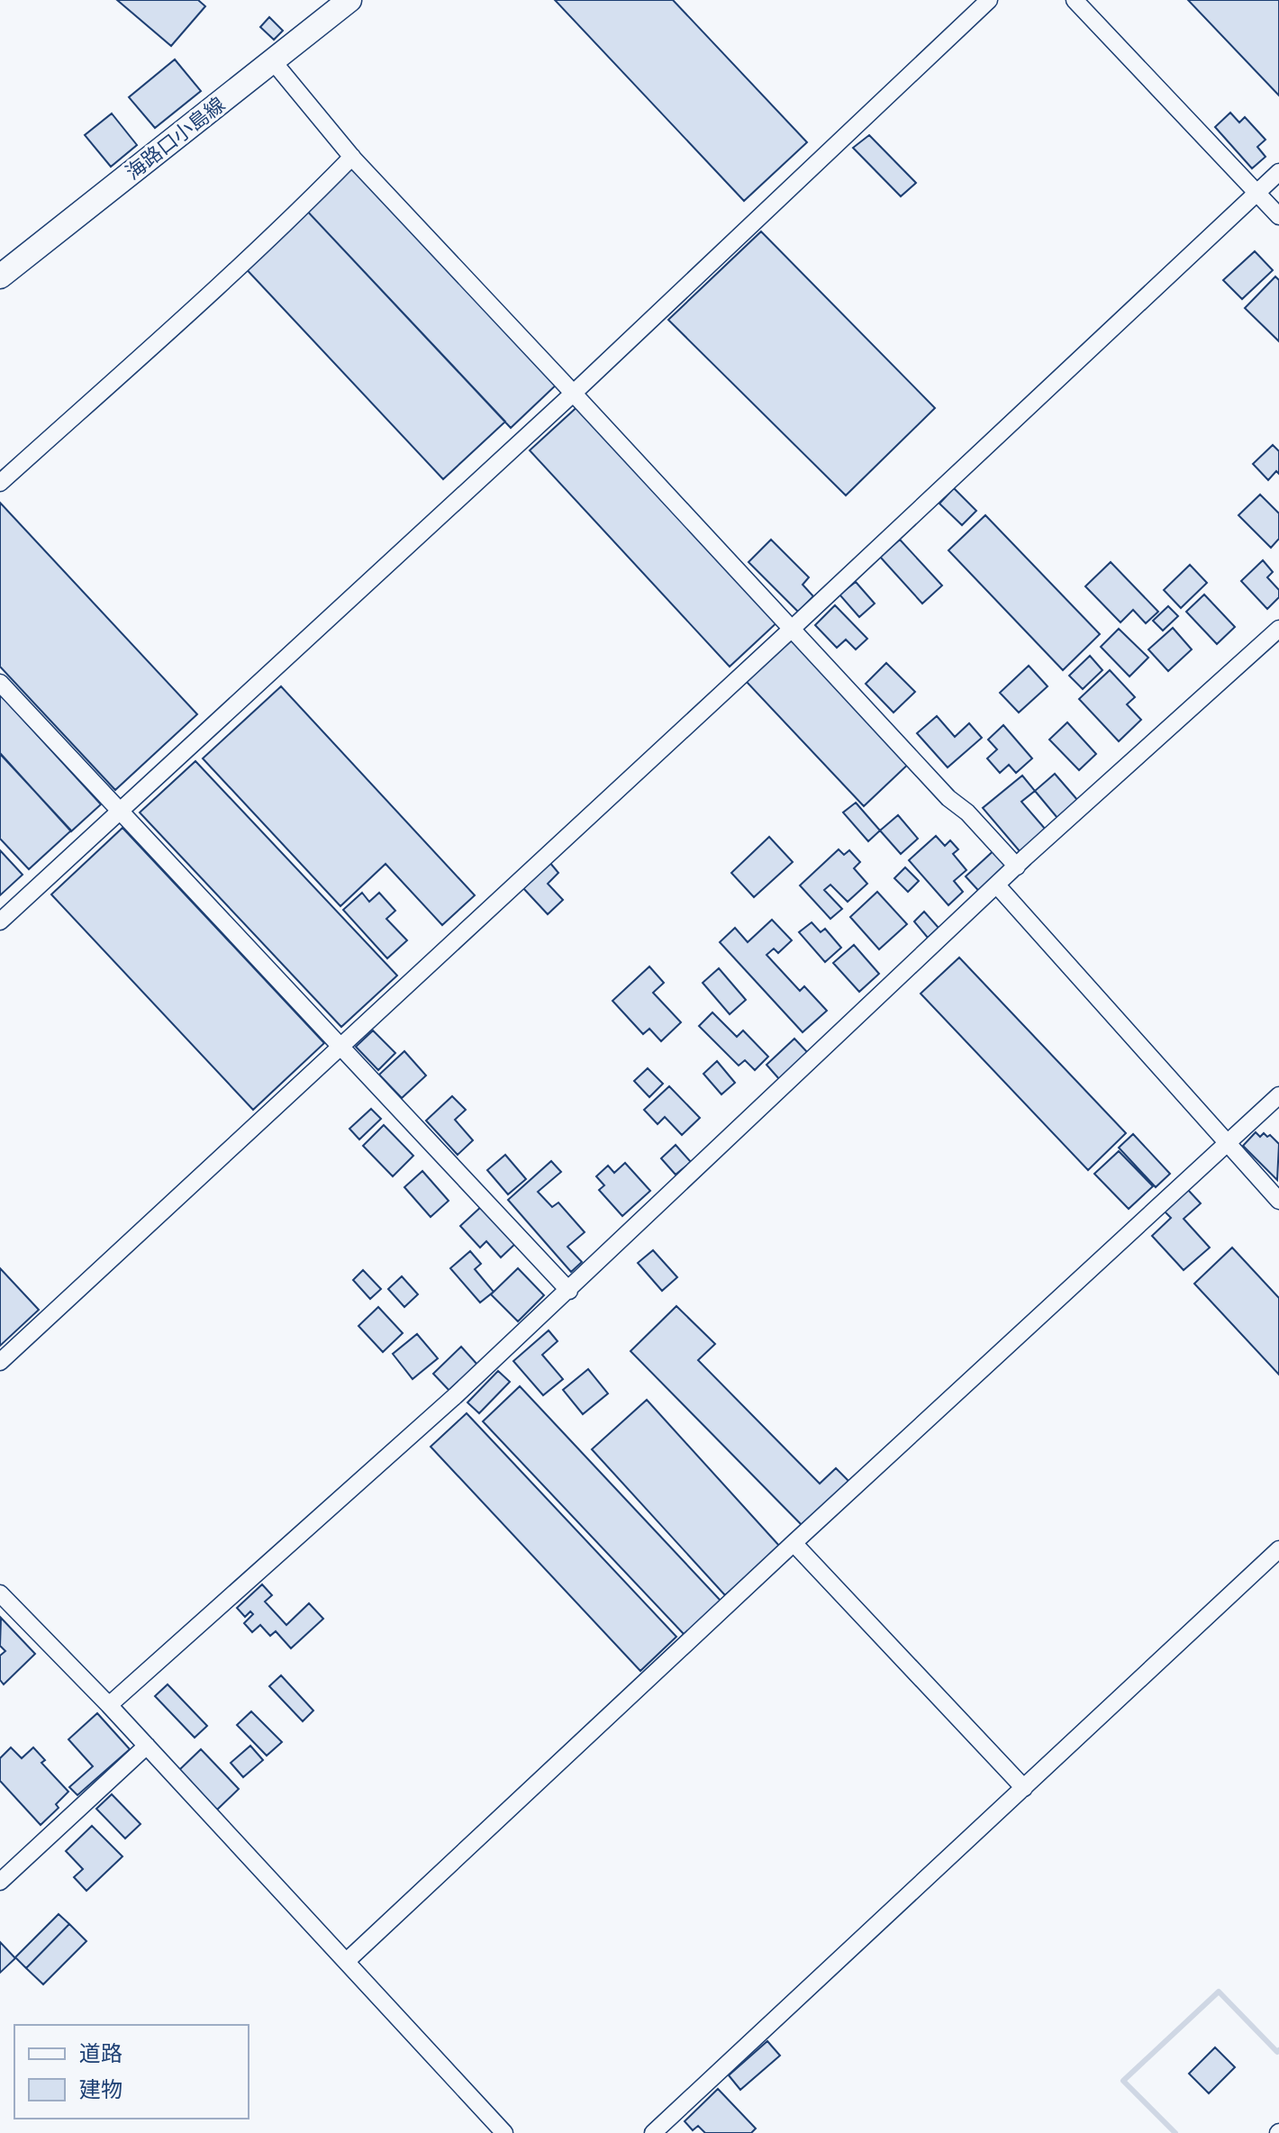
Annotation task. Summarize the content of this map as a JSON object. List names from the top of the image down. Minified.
{"streets":{"main road":["海路口小島線"]},"legend":["道路","建物"]}
